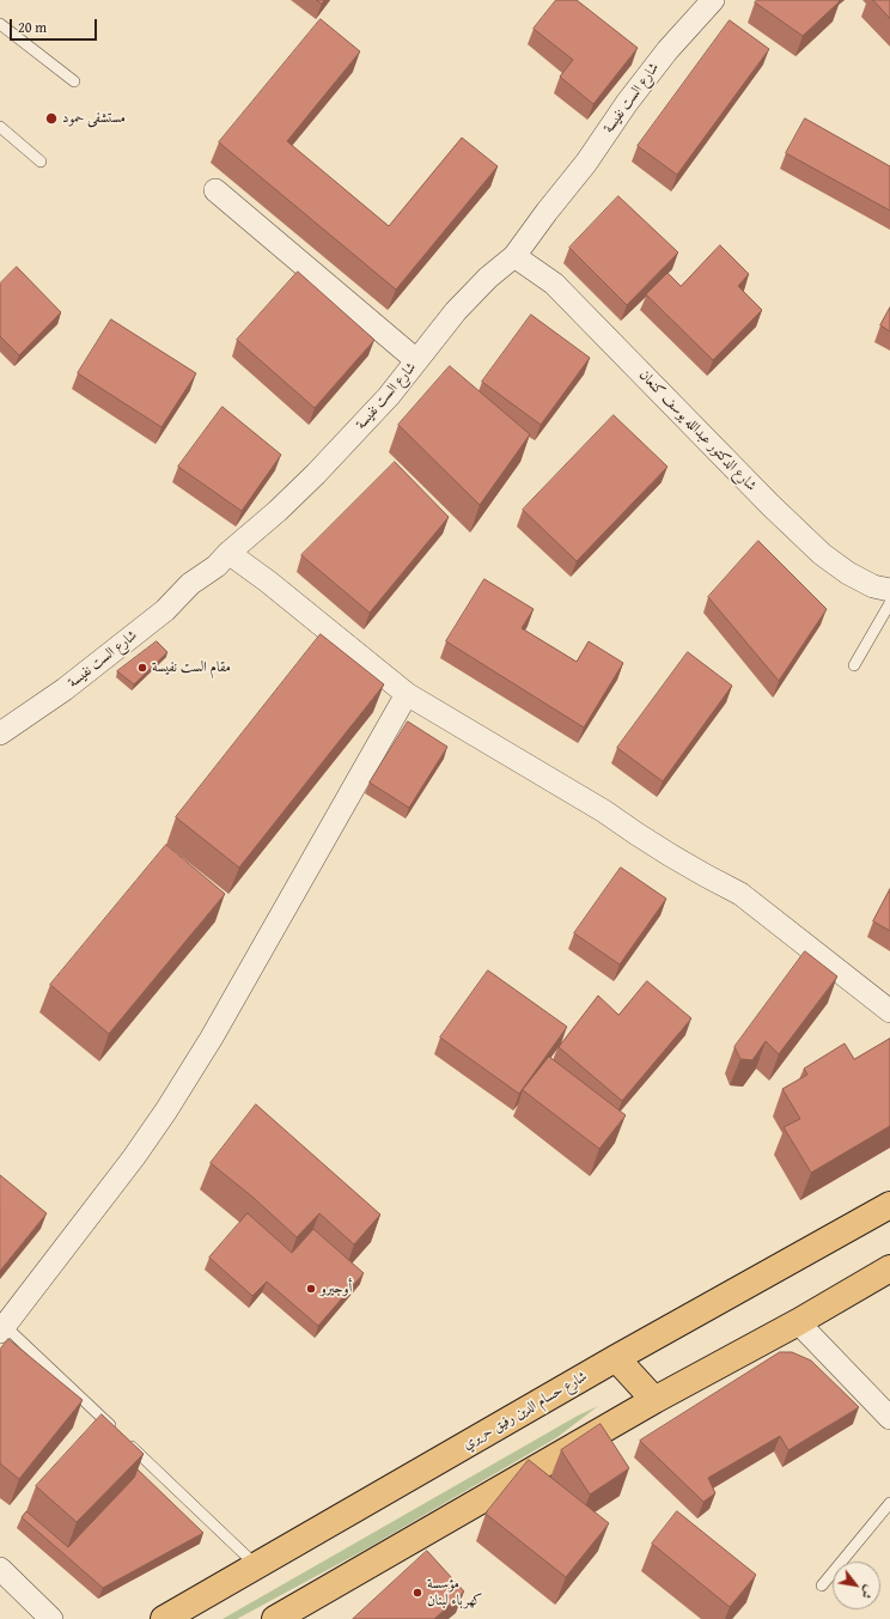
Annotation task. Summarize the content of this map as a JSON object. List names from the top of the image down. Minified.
{"streets":{"main road":["شارع حسام الدين رفيق حريري"],"street":["شارع الست نفيسة","شارع الدكتور عبدالله يوسف كنعان"]},"crossings":[["شارع الست نفيسة","شارع الدكتور عبدالله يوسف كنعان"]],"places":["مستشفى حمود","مقام الست نفيسة","أوجيرو","مؤسسة كهرباء لبنان"],"scale_bar":"20 m","north":"bottom right"}
